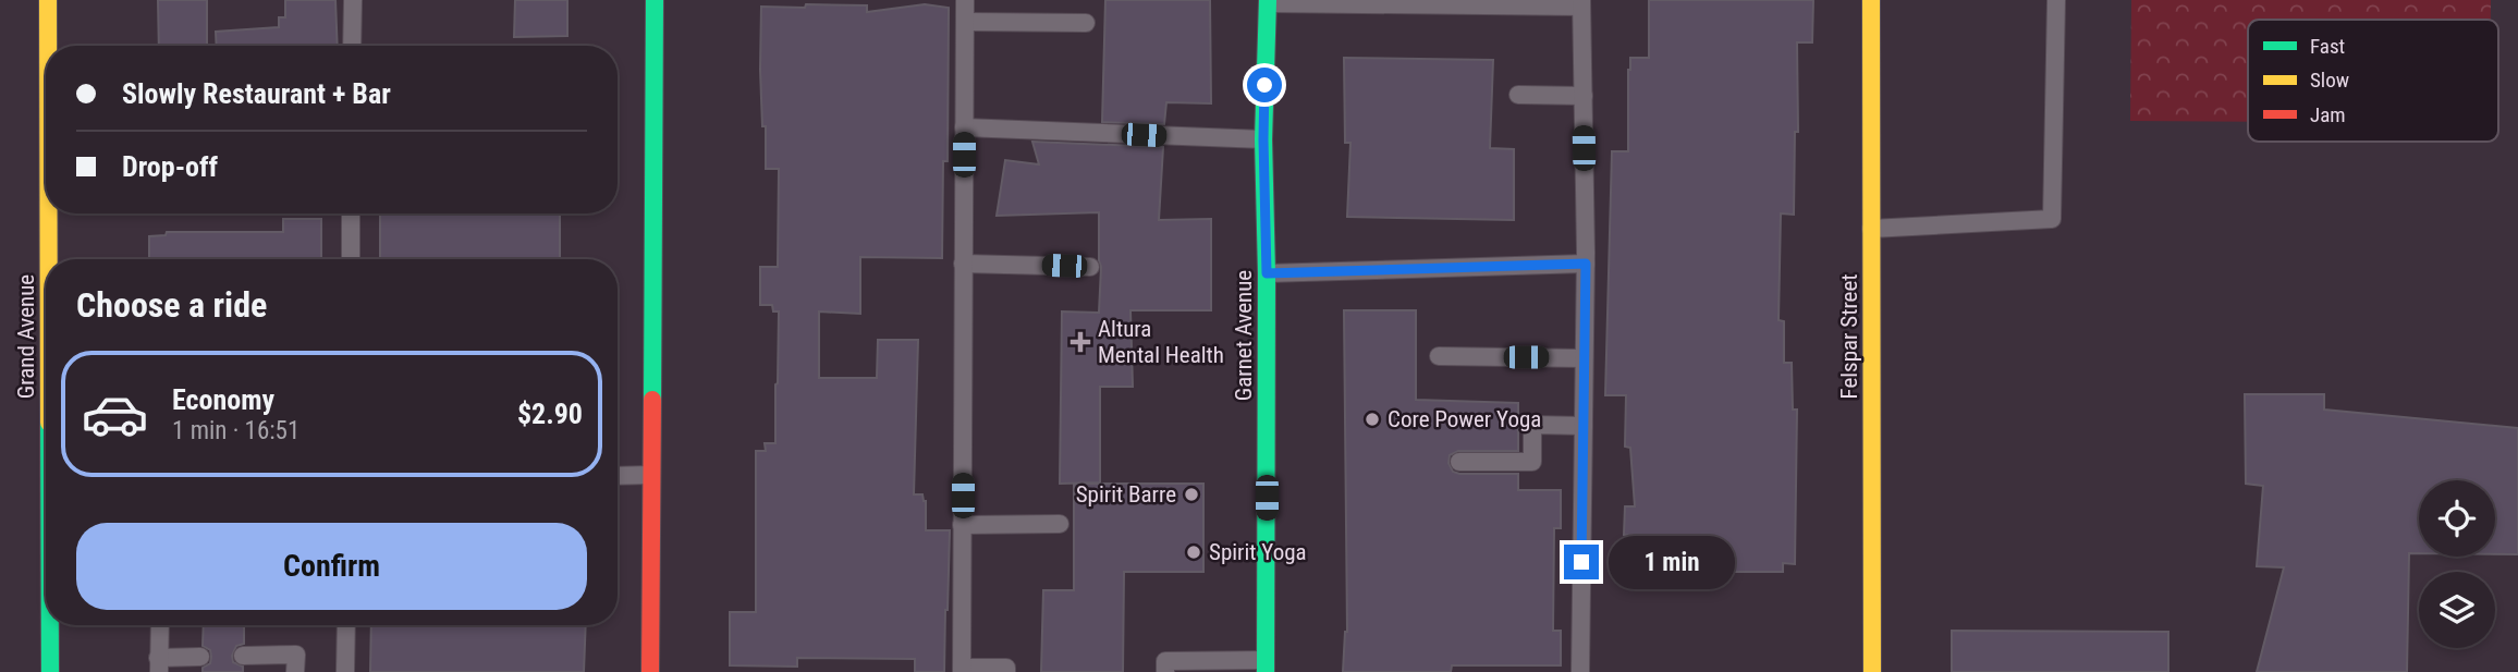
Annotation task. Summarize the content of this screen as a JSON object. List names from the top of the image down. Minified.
{"streets":{"street":["Garnet Avenue","Grand Avenue","Felspar Street"]},"places":{"health":["Altura Mental Health"],"other":["Core Power Yoga","Spirit Barre","Spirit Yoga"]},"legend":["Fast","Slow","Jam"],"page":{"banner":["Slowly Restaurant + Bar","Drop-off"],"heading":"Choose a ride","list":[{"name":"Economy","note":"1 min · 16:51","value":"$2.90"}],"buttons":"Confirm","bubble":"1 min"}}
